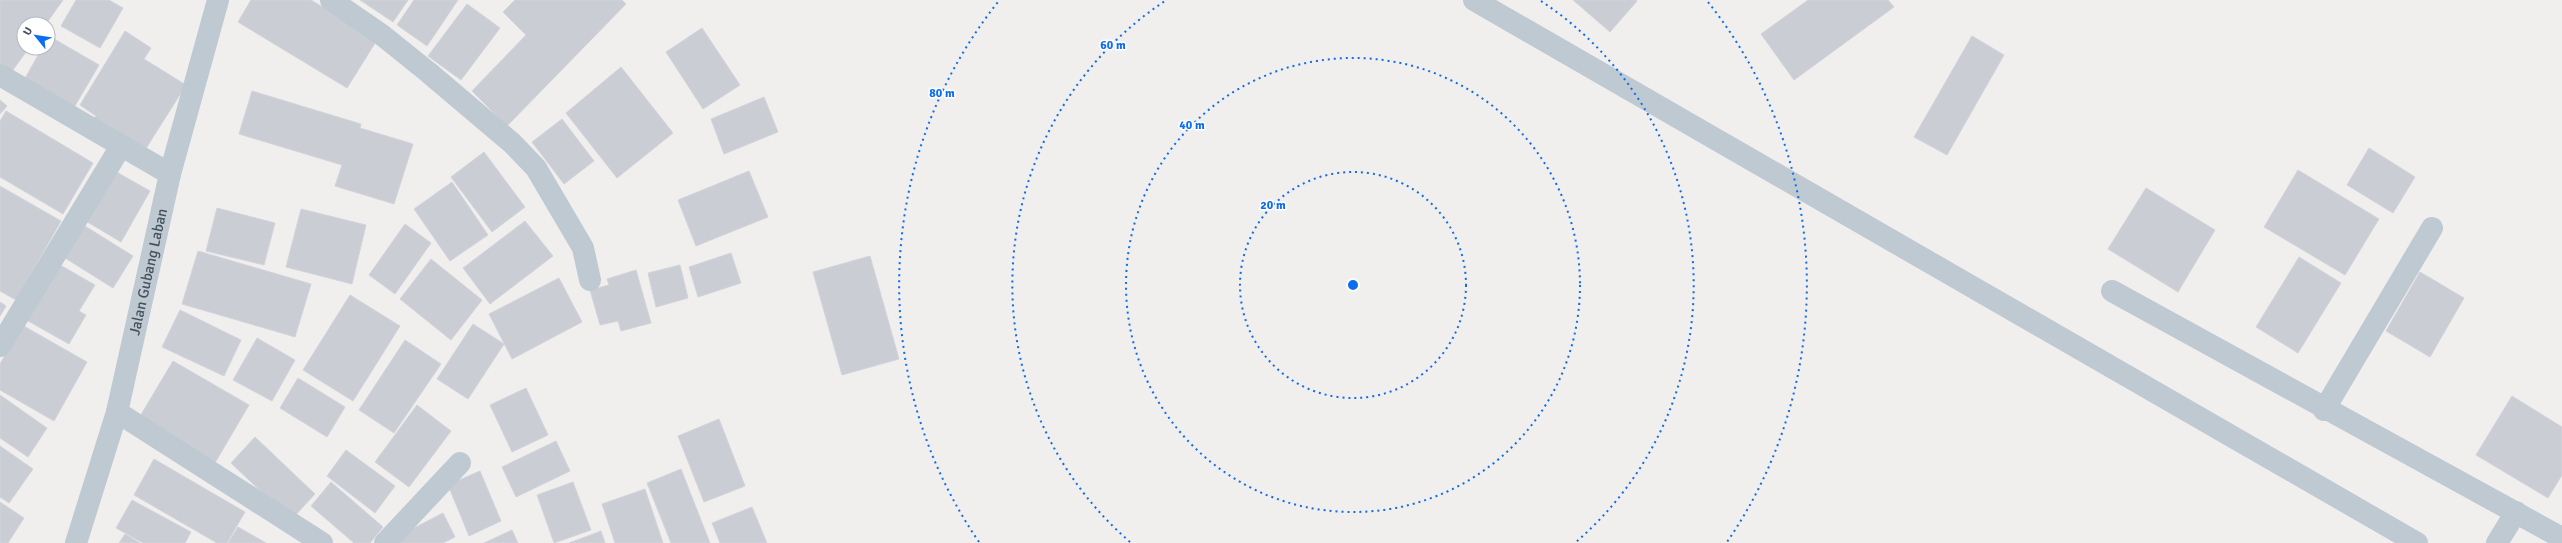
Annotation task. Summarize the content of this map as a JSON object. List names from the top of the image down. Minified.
{"streets":{"street":["Jalan Gubang Laban"]},"north":"top left","rings":["60 m","80 m","40 m","20 m"]}
